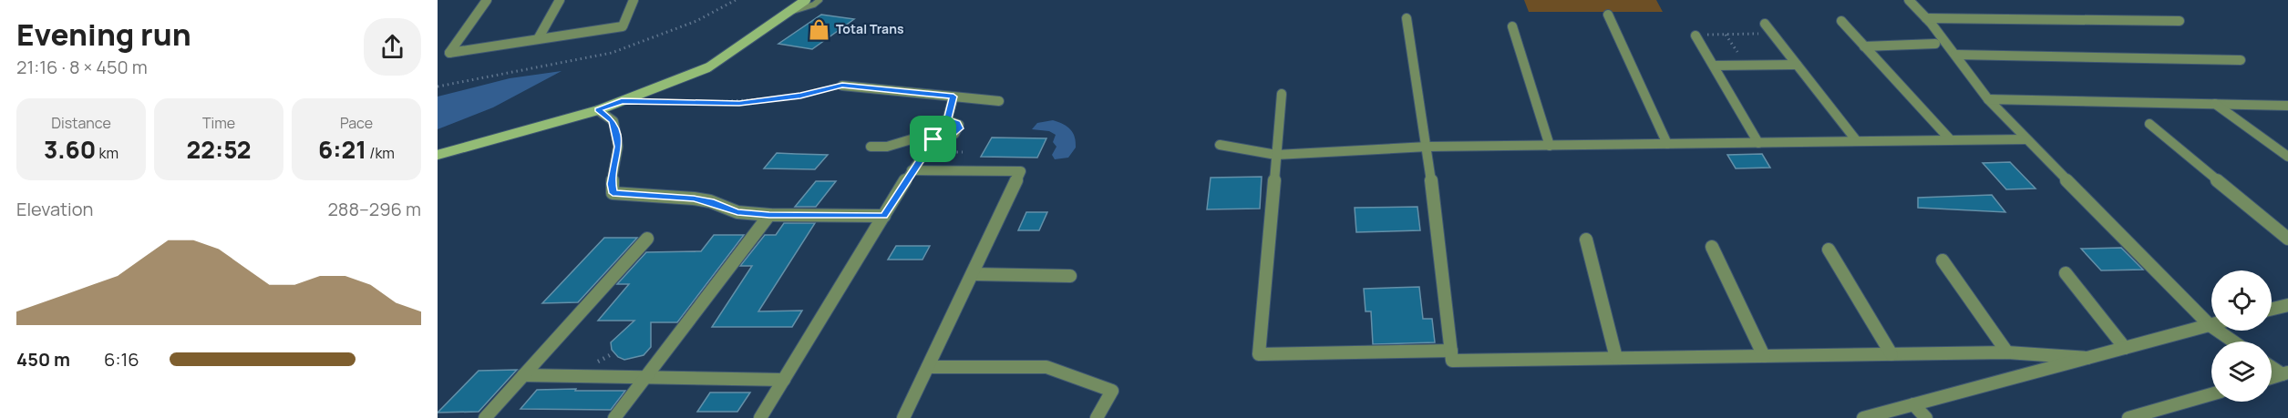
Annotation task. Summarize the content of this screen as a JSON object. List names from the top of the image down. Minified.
{"places":{"shop":["Total Trans"]},"page":{"heading":["Evening run","21:16 · 8 × 450 m"],"stats":[["Distance","3.60 km"],["Time","22:52"],["Pace","6:21 /km"]],"chart":["Elevation","288–296 m"],"list":[{"name":"450 m","note":"6:16"}]}}
